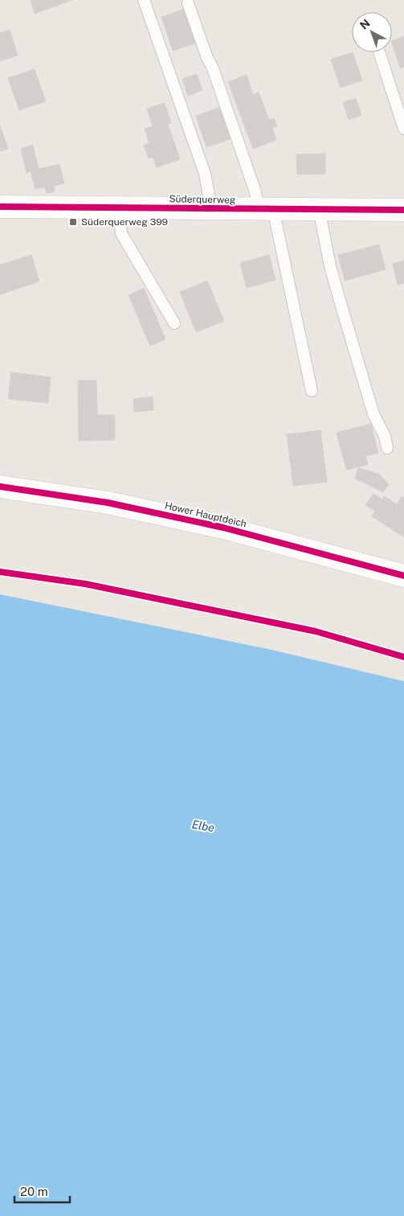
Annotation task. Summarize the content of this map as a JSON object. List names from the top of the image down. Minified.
{"streets":{"street":["Süderquerweg","Hower Hauptdeich"]},"water":["Elbe"],"places":{"transit":["Süderquerweg 399"]},"scale_bar":"20 m","north":"top left"}
